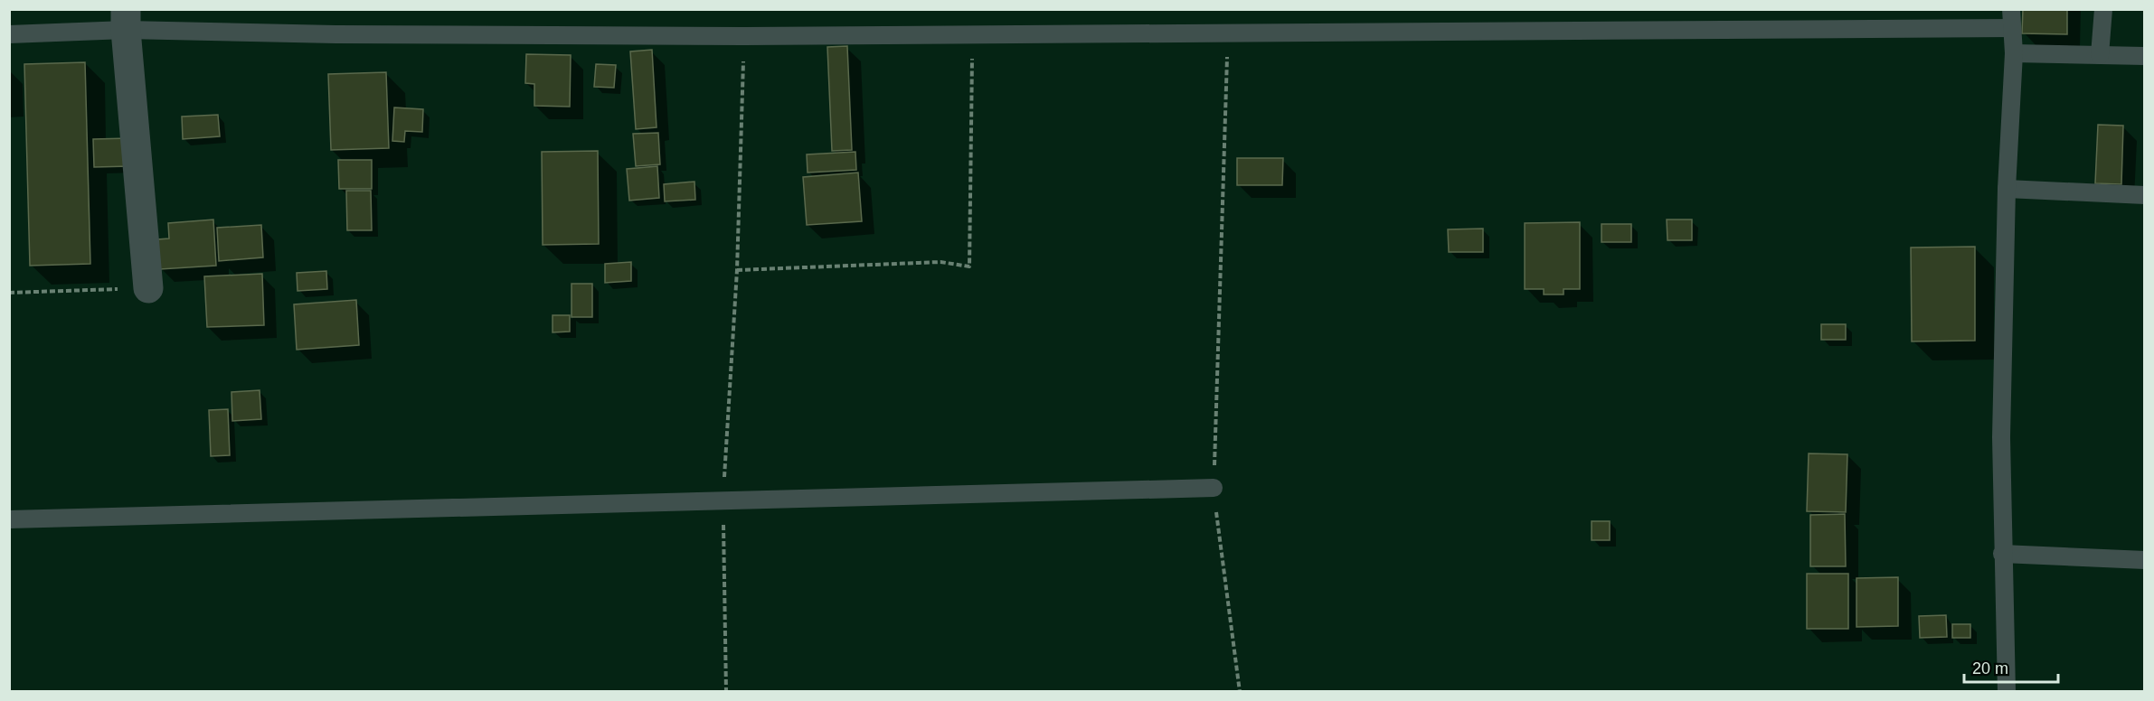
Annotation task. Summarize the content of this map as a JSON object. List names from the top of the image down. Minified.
{"scale_bar":"20 m"}
